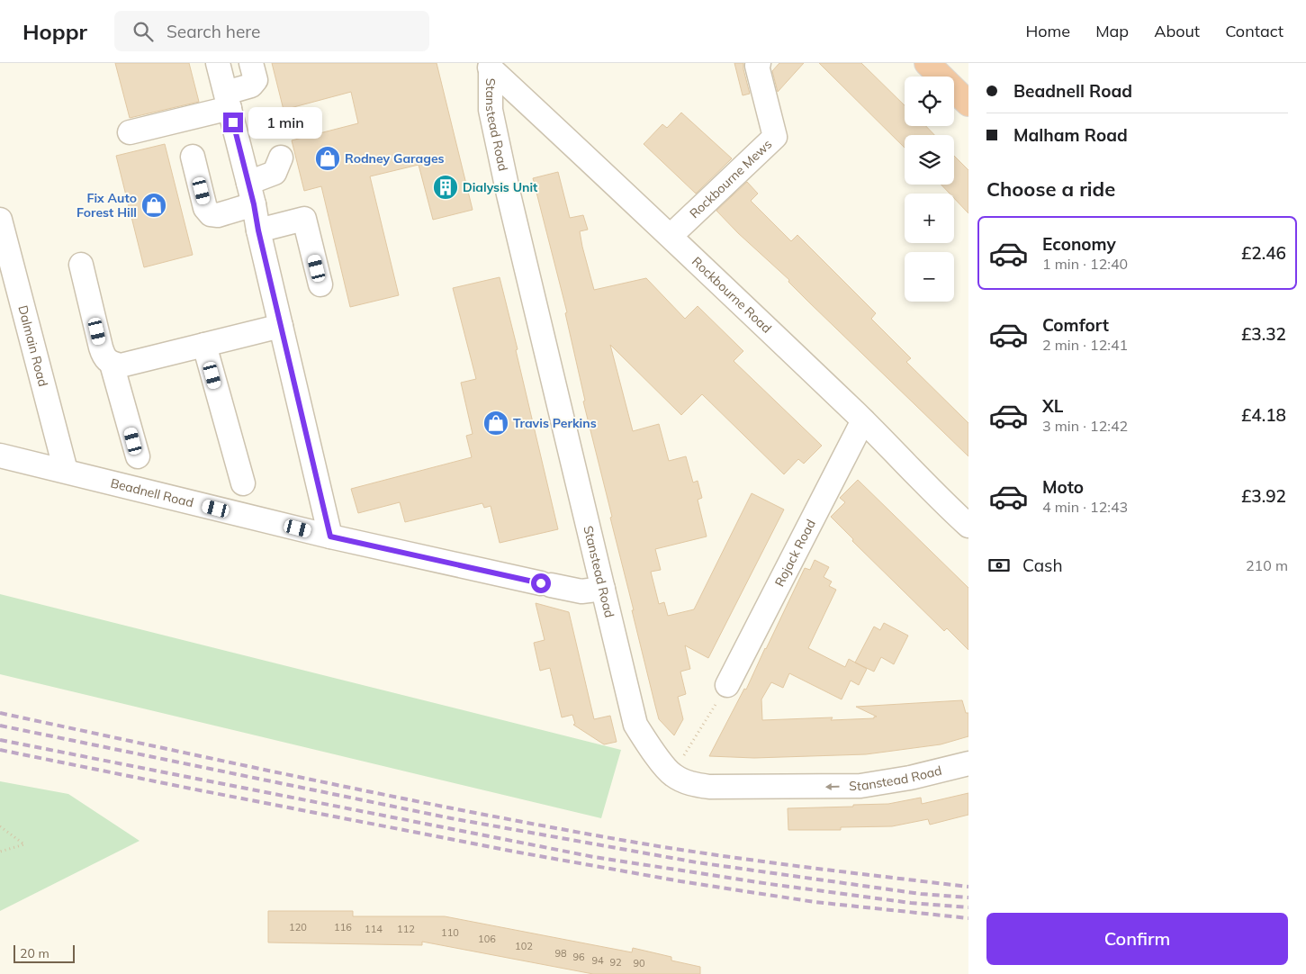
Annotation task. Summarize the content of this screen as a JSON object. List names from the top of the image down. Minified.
{"streets":{"street":["Stanstead Road","Rockbourne Mews","Rockbourne Road","Dalmain Road","Beadnell Road","Rojack Road"]},"crossings":[["Stanstead Road","Rockbourne Road"],["Stanstead Road","Beadnell Road"],["Rockbourne Mews","Rockbourne Road"],["Rockbourne Road","Rojack Road"],["Dalmain Road","Beadnell Road"]],"places":{"shop":["Rodney Garages","Fix Auto Forest Hill","Travis Perkins"],"building":["Dialysis Unit"]},"house_numbers":["120","116","114","112","110","106","102","98","96","94","92","90"],"scale_bar":"20 m","page":{"header":"Hoppr","search":"Search here","nav":["Home","Map","About","Contact"],"banner":["Beadnell Road","Malham Road"],"map_buttons":["+","−"],"bubble":"1 min","heading":"Choose a ride","list":[{"name":"Economy","note":"1 min · 12:40","value":"£2.46"},{"name":"Comfort","note":"2 min · 12:41","value":"£3.32"},{"name":"XL","note":"3 min · 12:42","value":"£4.18"},{"name":"Moto","note":"4 min · 12:43","value":"£3.92"}],"pay":["Cash","210 m"],"buttons":"Confirm","scale":"20 m"}}
